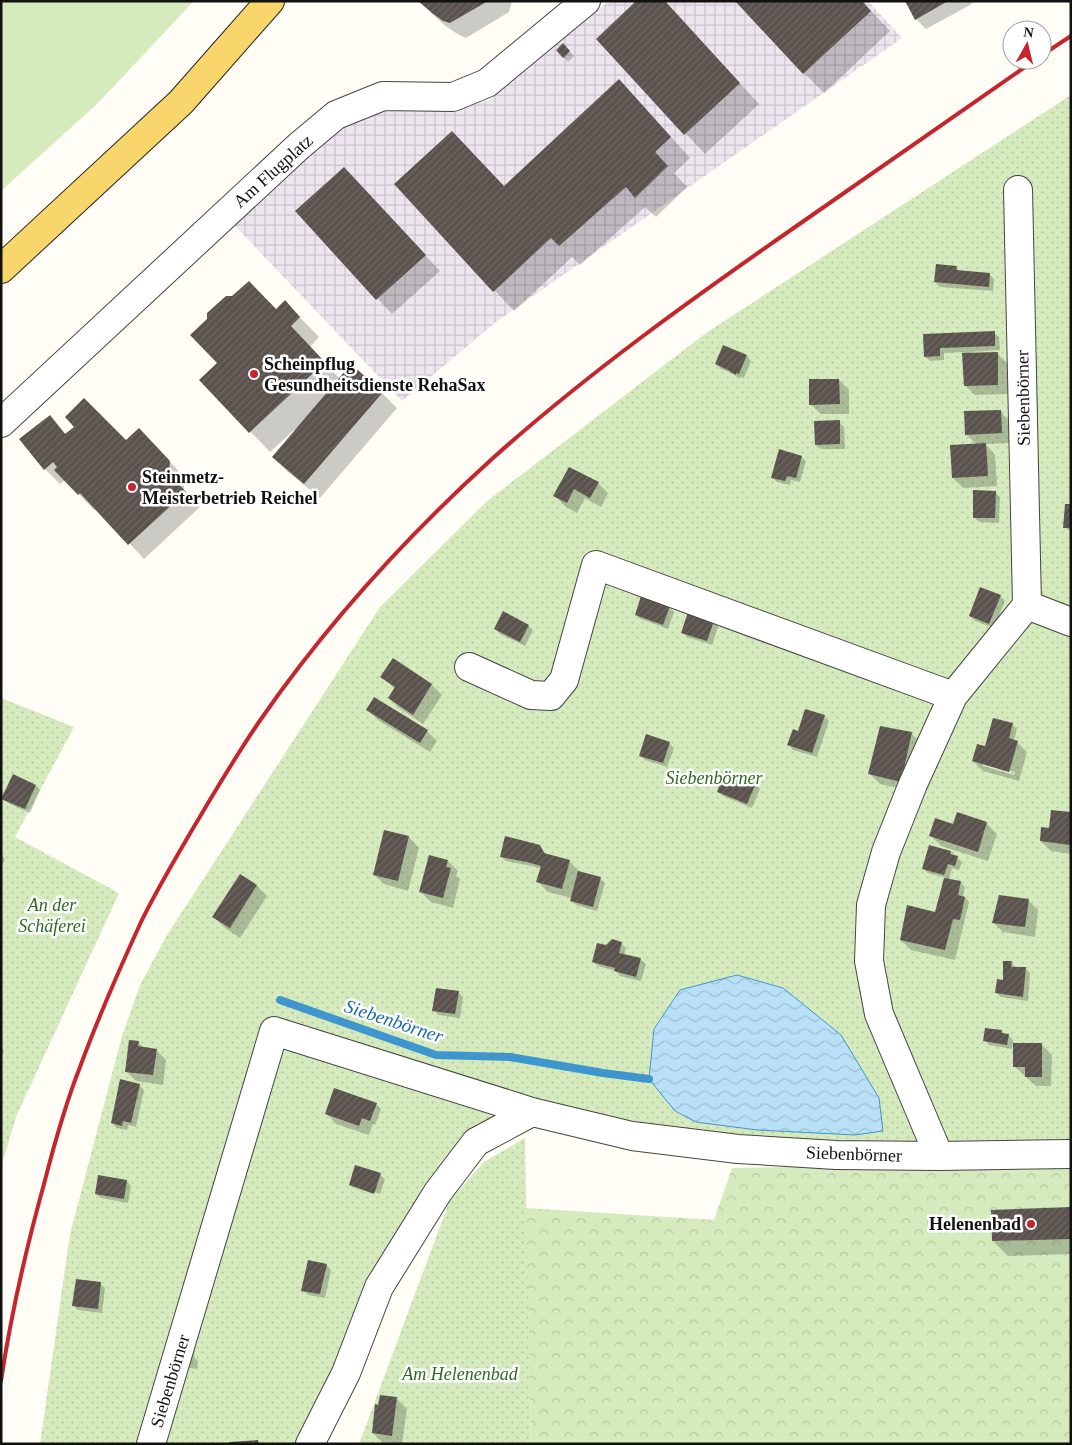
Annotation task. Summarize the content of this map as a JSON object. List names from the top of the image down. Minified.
{"streets":{"street":["Am Flugplatz","Siebenbörner"]},"water":["Siebenbörner"],"parks":["Siebenbörner","An der Schäferei","Am Helenenbad"],"places":["Scheinpflug Gesundheitsdienste RehaSax","Steinmetz- Meisterbetrieb Reichel","Helenenbad"],"north":"top"}
